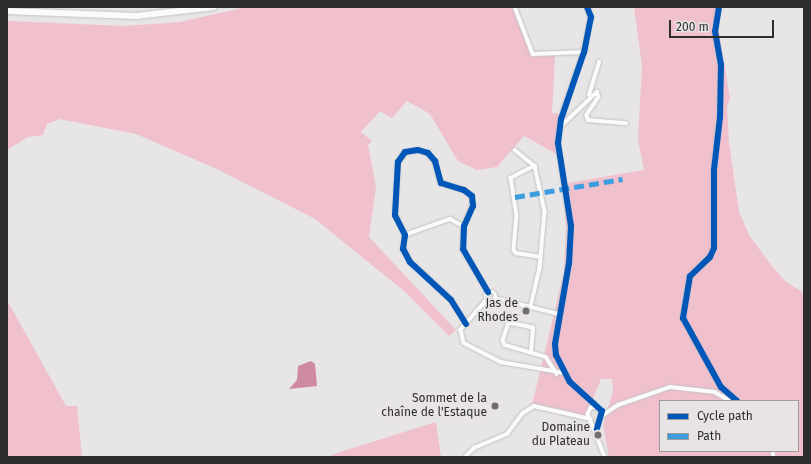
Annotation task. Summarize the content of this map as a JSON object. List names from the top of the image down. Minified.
{"places":["Jas de Rhodes","Sommet de la chaîne de l'Estaque","Domaine du Plateau"],"legend":["Cycle path","Path"],"scale_bar":"200 m"}
